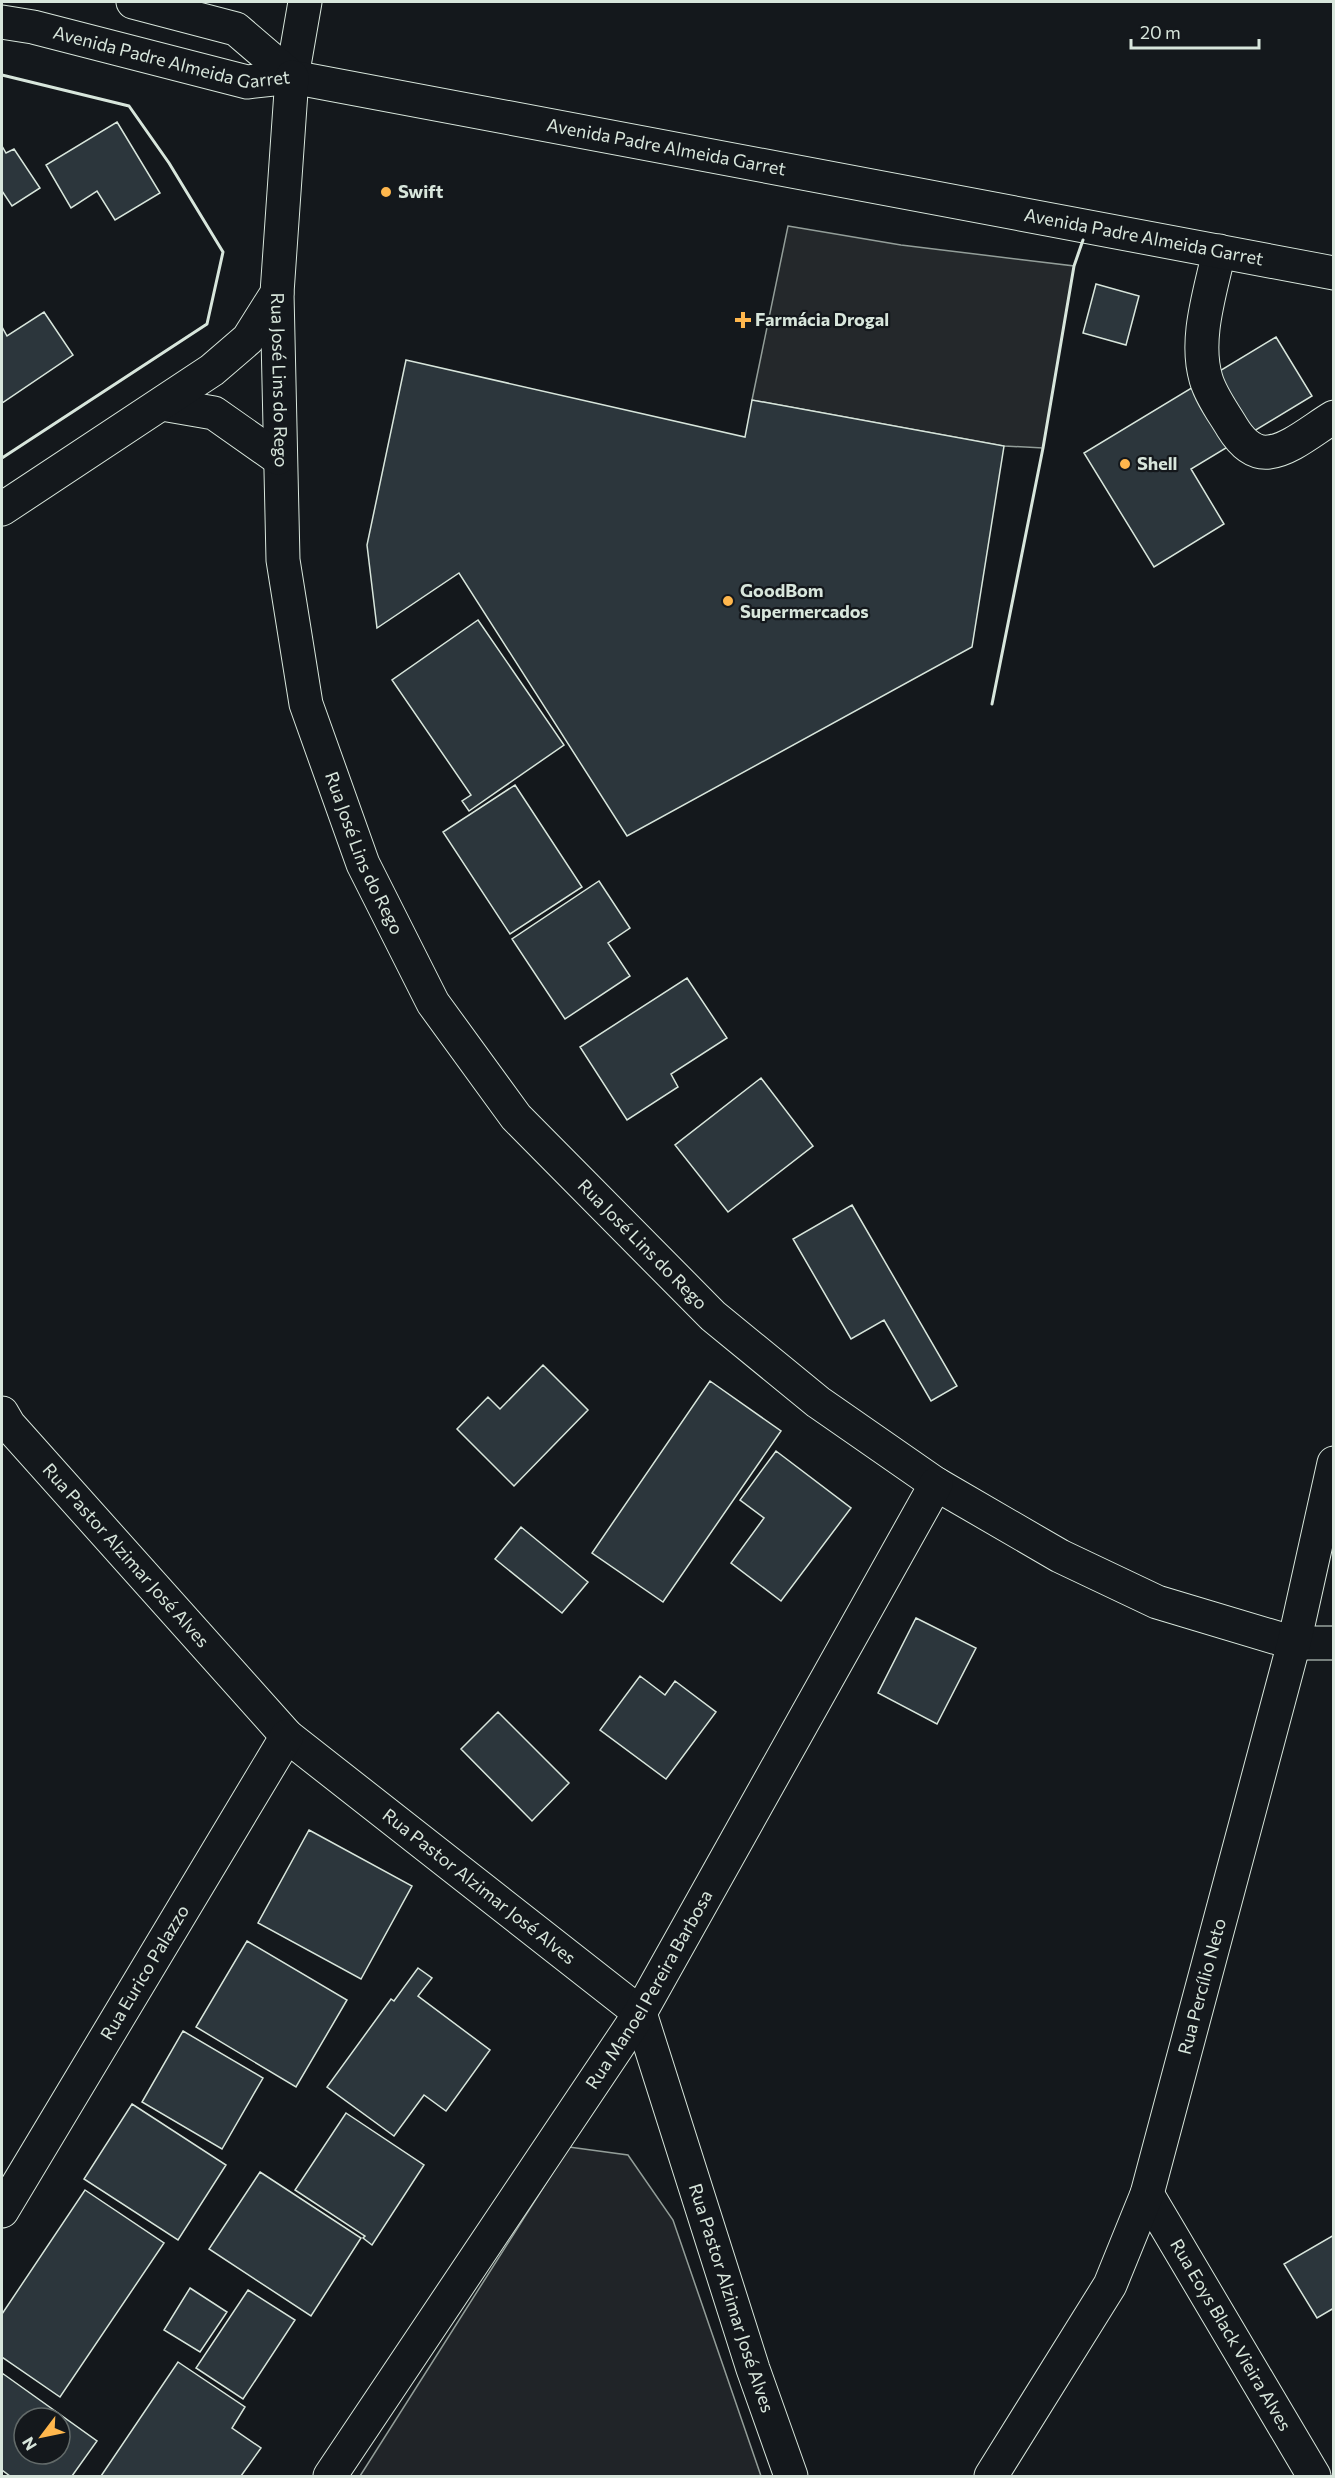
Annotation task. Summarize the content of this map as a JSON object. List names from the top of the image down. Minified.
{"streets":{"street":["Avenida Padre Almeida Garret","Rua José Lins do Rego","Rua Pastor Alzimar José Alves","Rua Eurico Palazzo","Rua Percílio Neto","Rua Manoel Pereira Barbosa","Rua Eoys Black Vieira Alves"]},"crossings":[["Avenida Padre Almeida Garret","Rua José Lins do Rego"],["Rua José Lins do Rego","Rua Percílio Neto"],["Rua José Lins do Rego","Rua Manoel Pereira Barbosa"],["Rua Pastor Alzimar José Alves","Rua Eurico Palazzo"],["Rua Pastor Alzimar José Alves","Rua Manoel Pereira Barbosa"],["Rua Percílio Neto","Rua Eoys Black Vieira Alves"]],"places":{"other":["Swift","Shell","GoodBom Supermercados"],"health":["Farmácia Drogal"]},"scale_bar":"20 m","north":"bottom left"}
